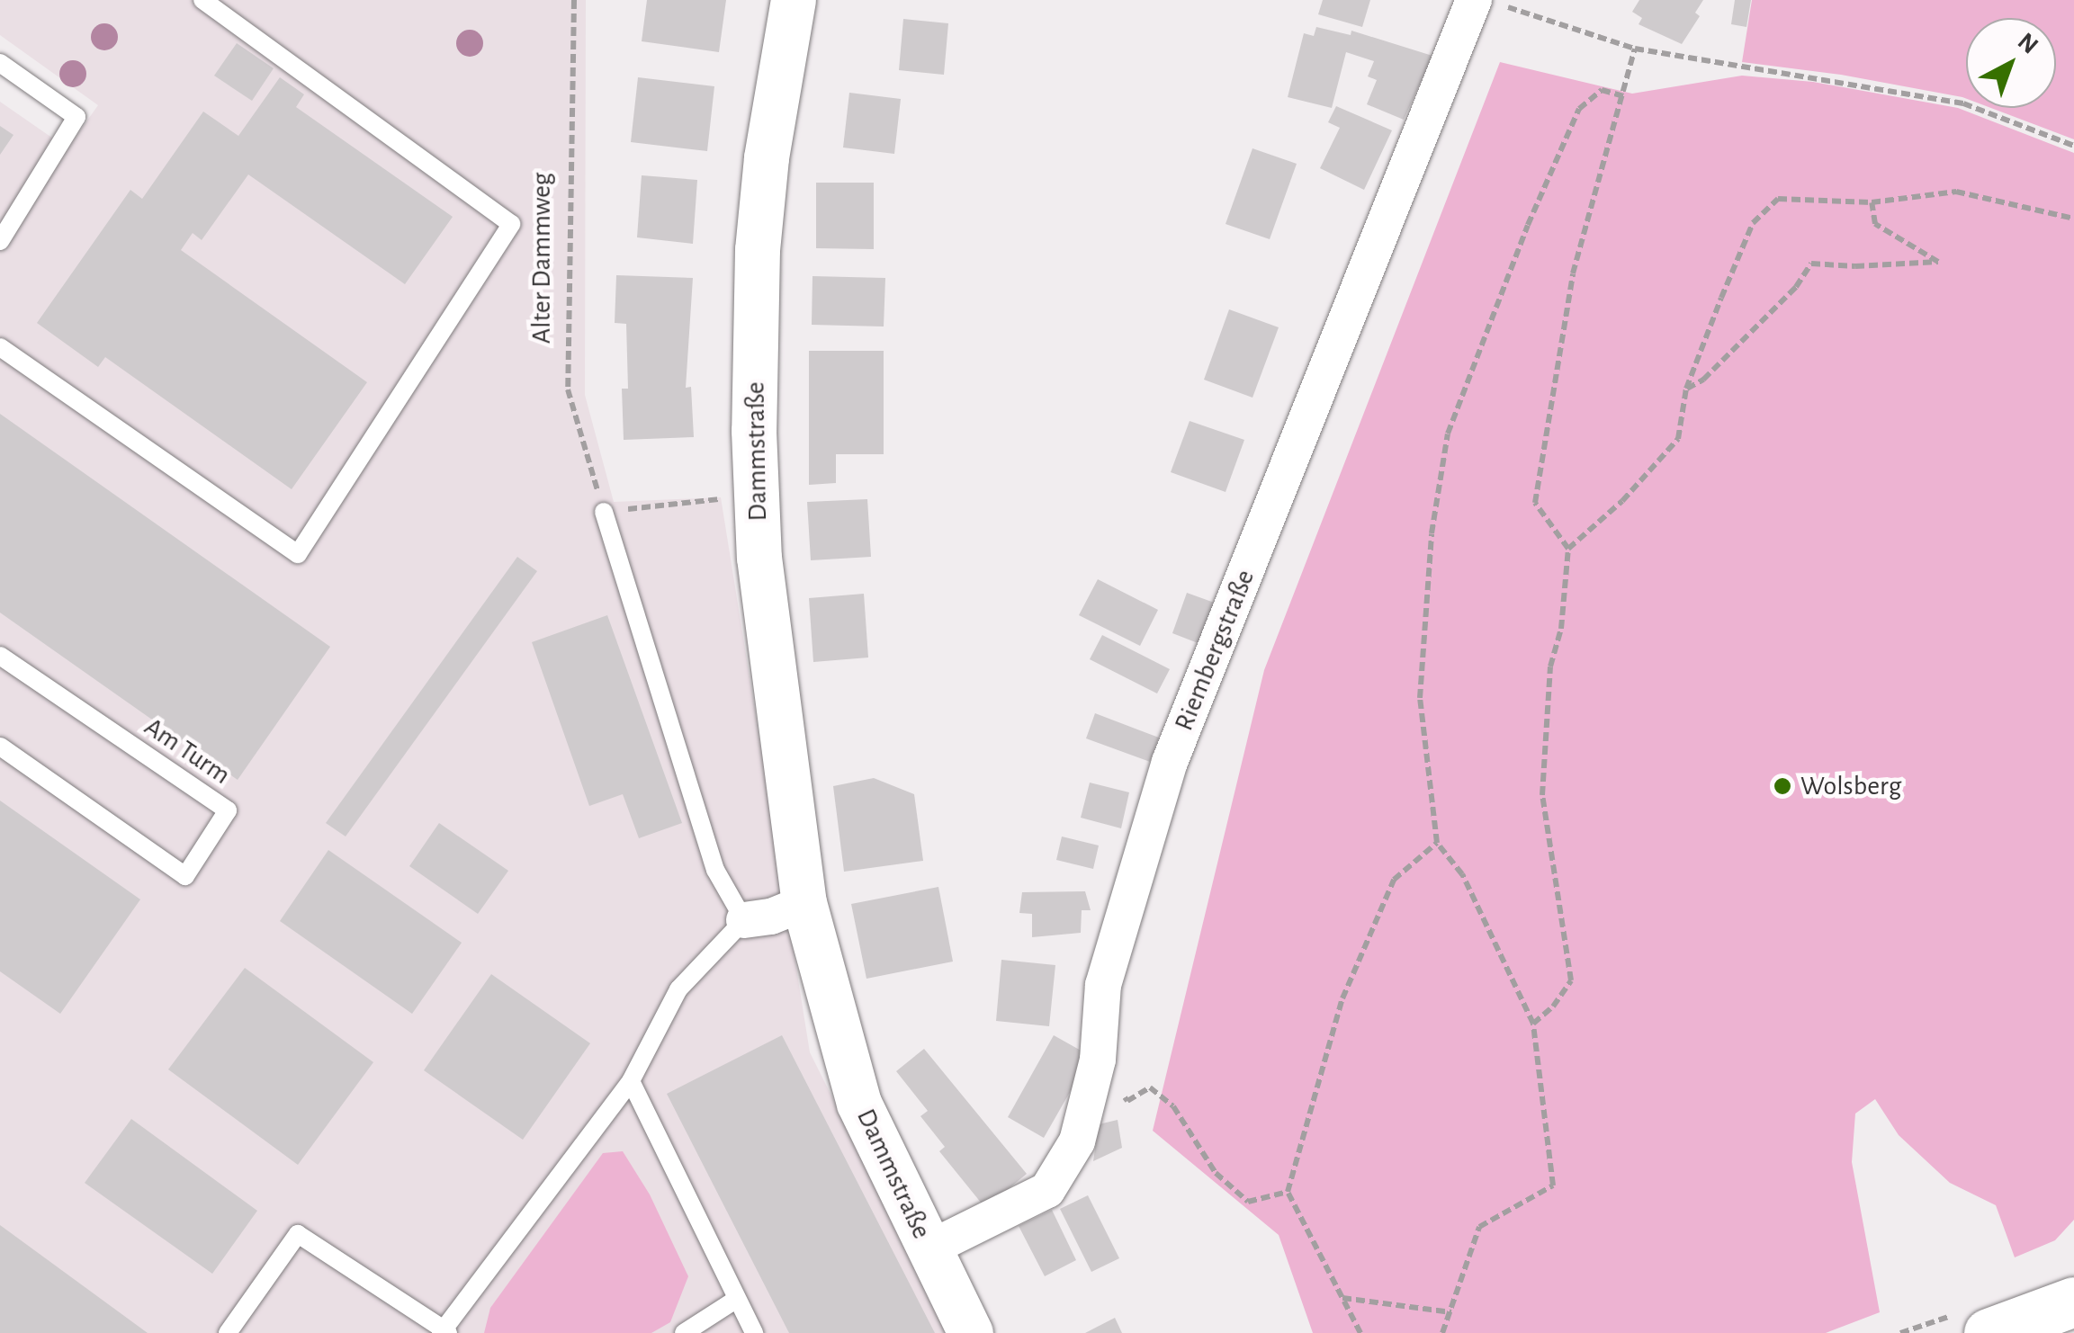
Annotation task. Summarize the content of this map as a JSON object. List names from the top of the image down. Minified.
{"streets":{"street":["Dammstraße","Riembergstraße"],"lane":["Am Turm"],"path":["Alter Dammweg"]},"crossings":[["Dammstraße","Riembergstraße"]],"places":["Wolsberg"],"north":"top right"}
